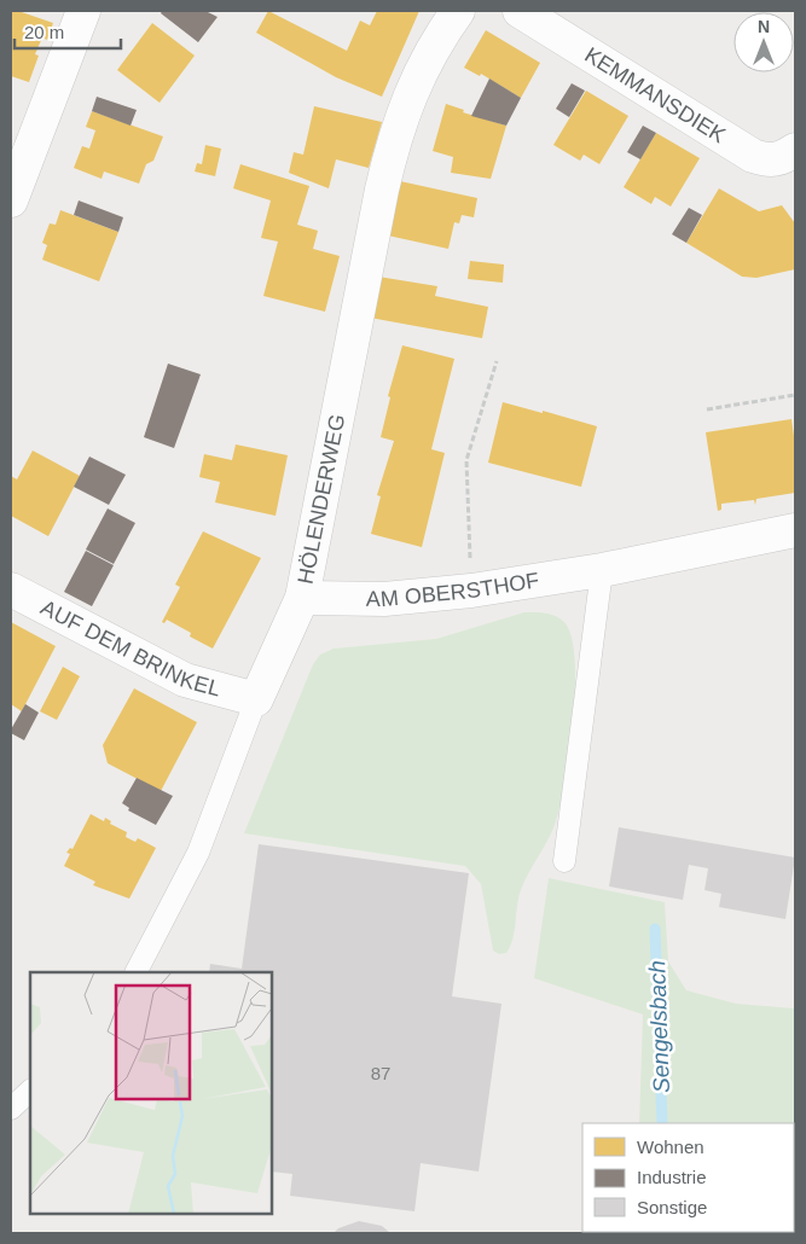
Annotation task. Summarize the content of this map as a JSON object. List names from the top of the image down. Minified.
{"streets":{"street":["KEMMANSDIEK","HÖLENDERWEG","AM OBERSTHOF","AUF DEM BRINKEL"]},"crossings":[["HÖLENDERWEG","AM OBERSTHOF"],["HÖLENDERWEG","AUF DEM BRINKEL"]],"water":["Sengelsbach"],"house_numbers":["87"],"legend":["Wohnen","Industrie","Sonstige"],"scale_bar":"20 m","north":"top"}
